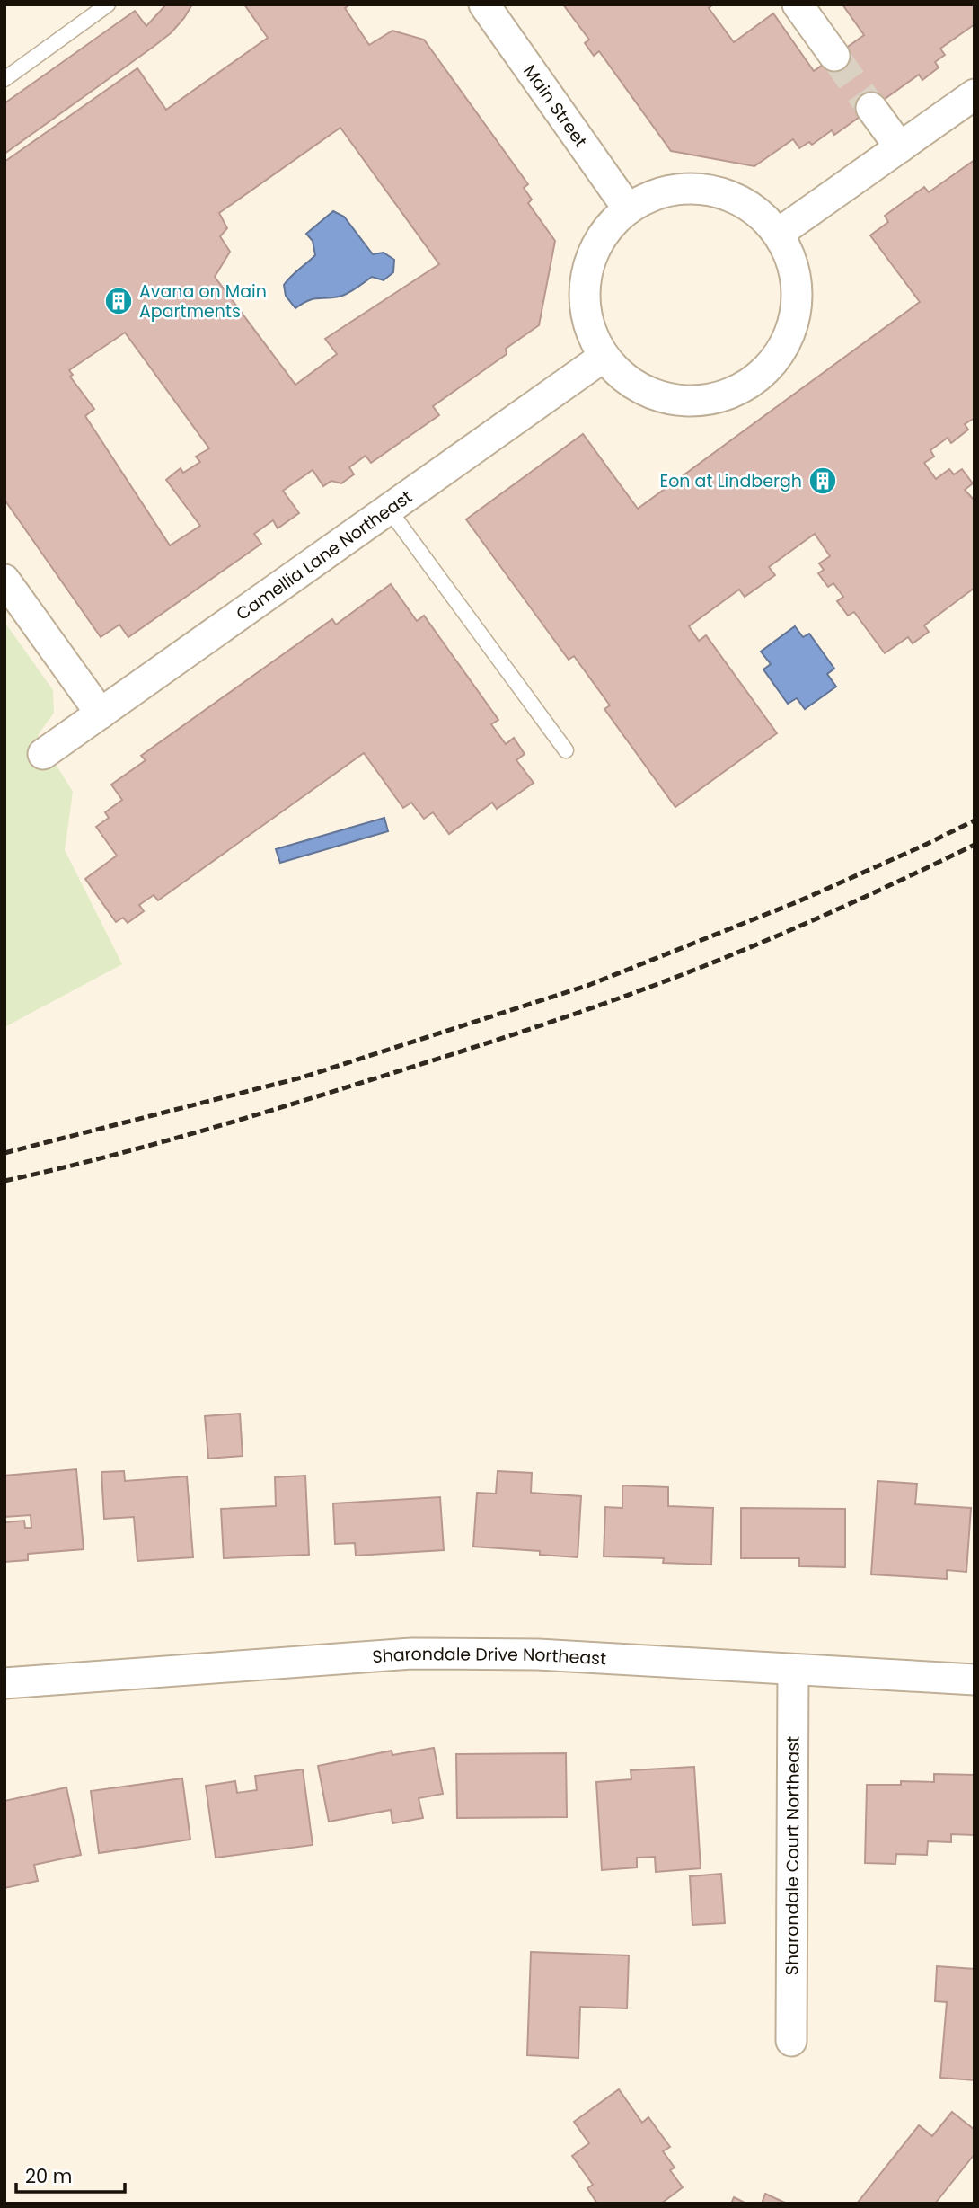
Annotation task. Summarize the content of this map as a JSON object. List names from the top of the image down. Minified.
{"streets":{"street":["Main Street","Camellia Lane Northeast","Sharondale Drive Northeast","Sharondale Court Northeast"]},"crossings":[["Main Street","Camellia Lane Northeast"],["Sharondale Drive Northeast","Sharondale Court Northeast"]],"places":{"building":["Avana on Main Apartments","Eon at Lindbergh"]},"scale_bar":"20 m"}
